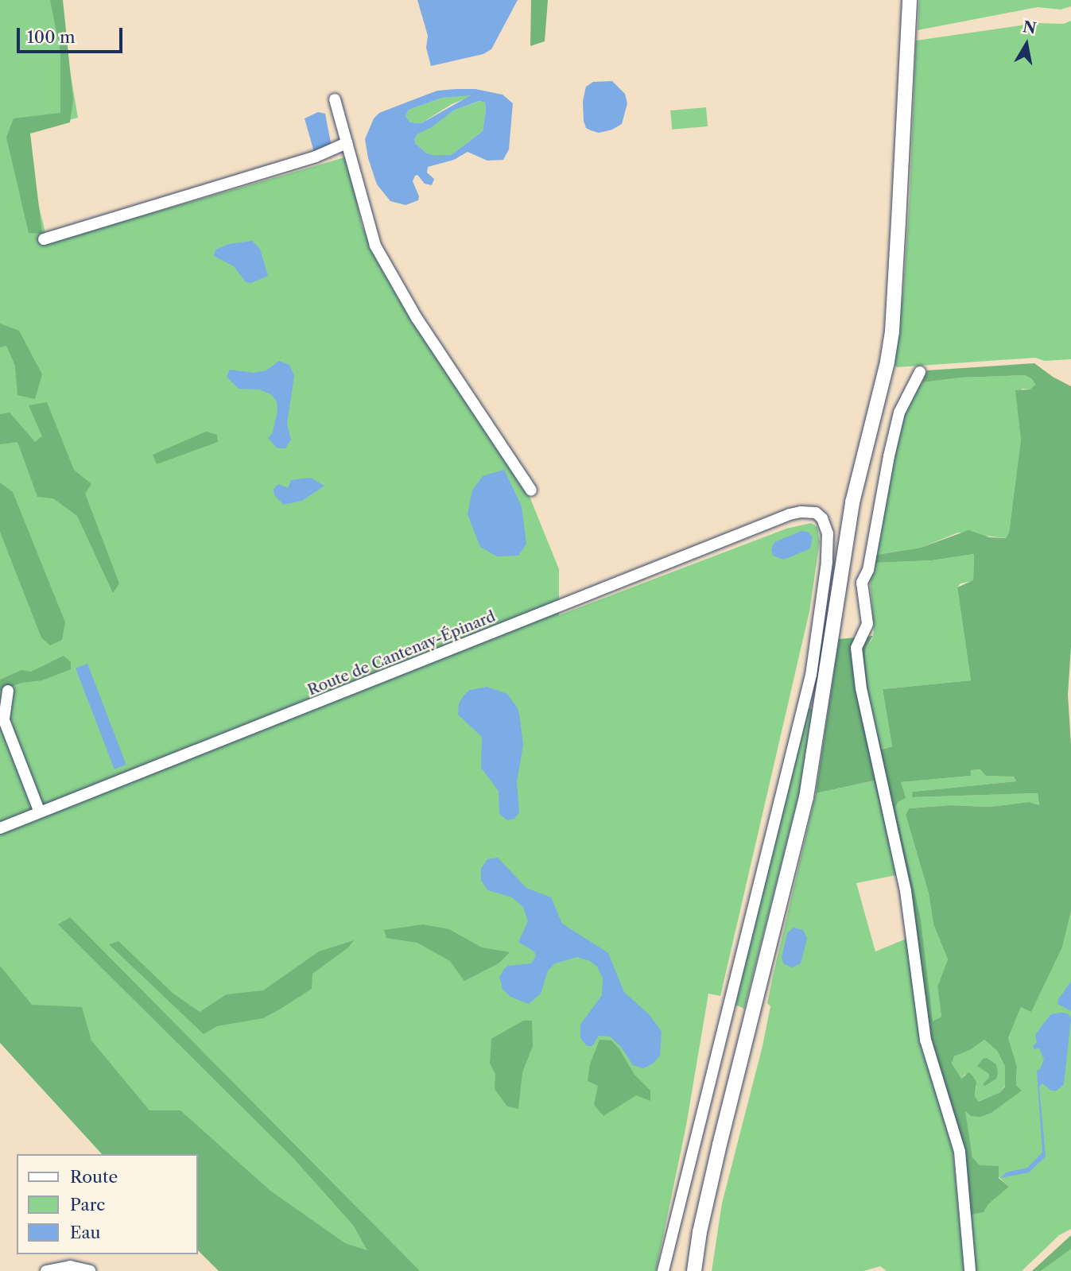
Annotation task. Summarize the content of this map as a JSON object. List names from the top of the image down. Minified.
{"streets":{"street":["Route de Cantenay-Épinard"]},"legend":["Route","Parc","Eau"],"scale_bar":"100 m","north":"top"}
